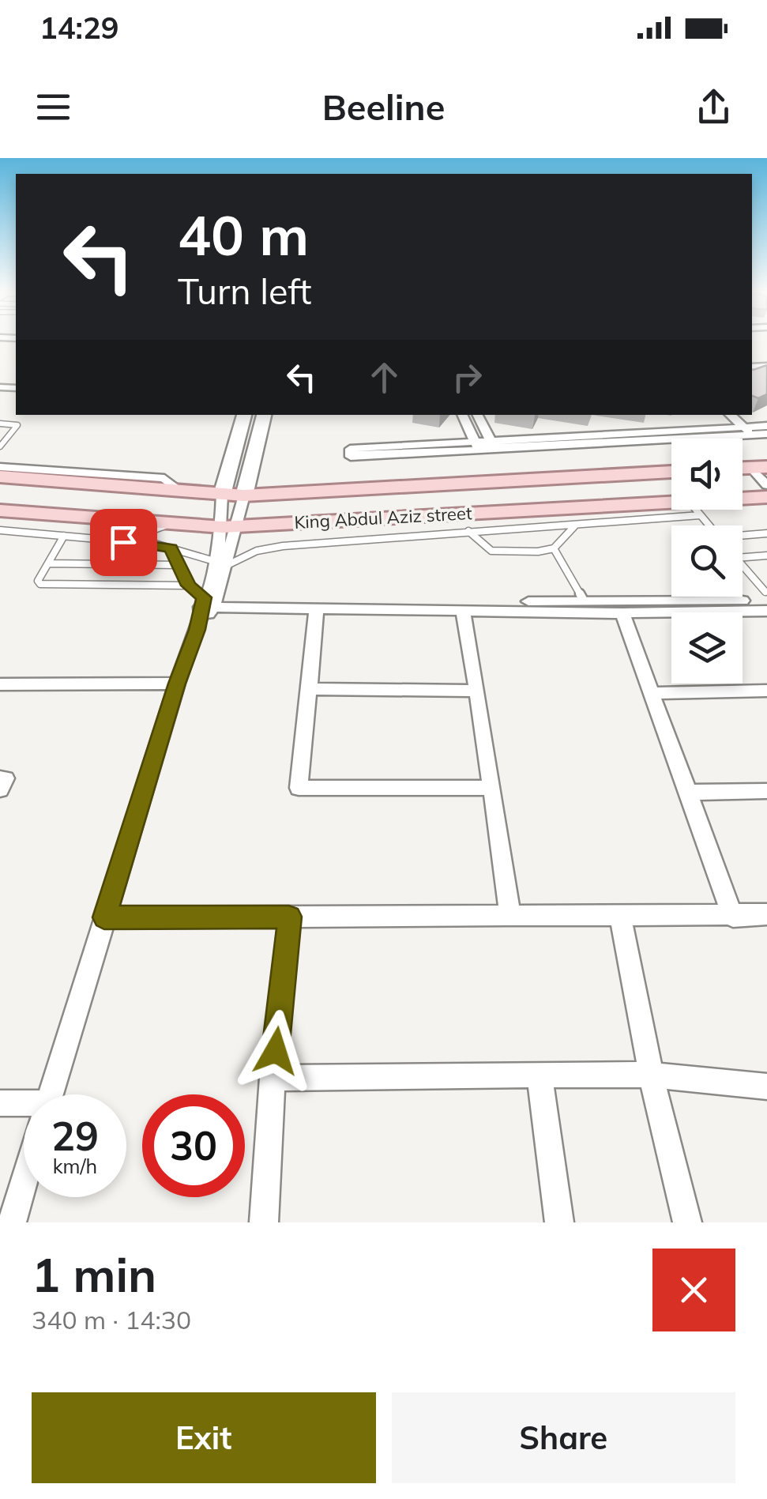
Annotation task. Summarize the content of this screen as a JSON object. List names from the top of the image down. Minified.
{"streets":{"main road":["King Abdul Aziz street"]},"page":{"status":"14:29","header":"Beeline","turn":["40 m","Turn left"],"speed":"29 km/h","limit":"30","heading":["1 min","340 m · 14:30"],"buttons":["Exit","Share"]}}
